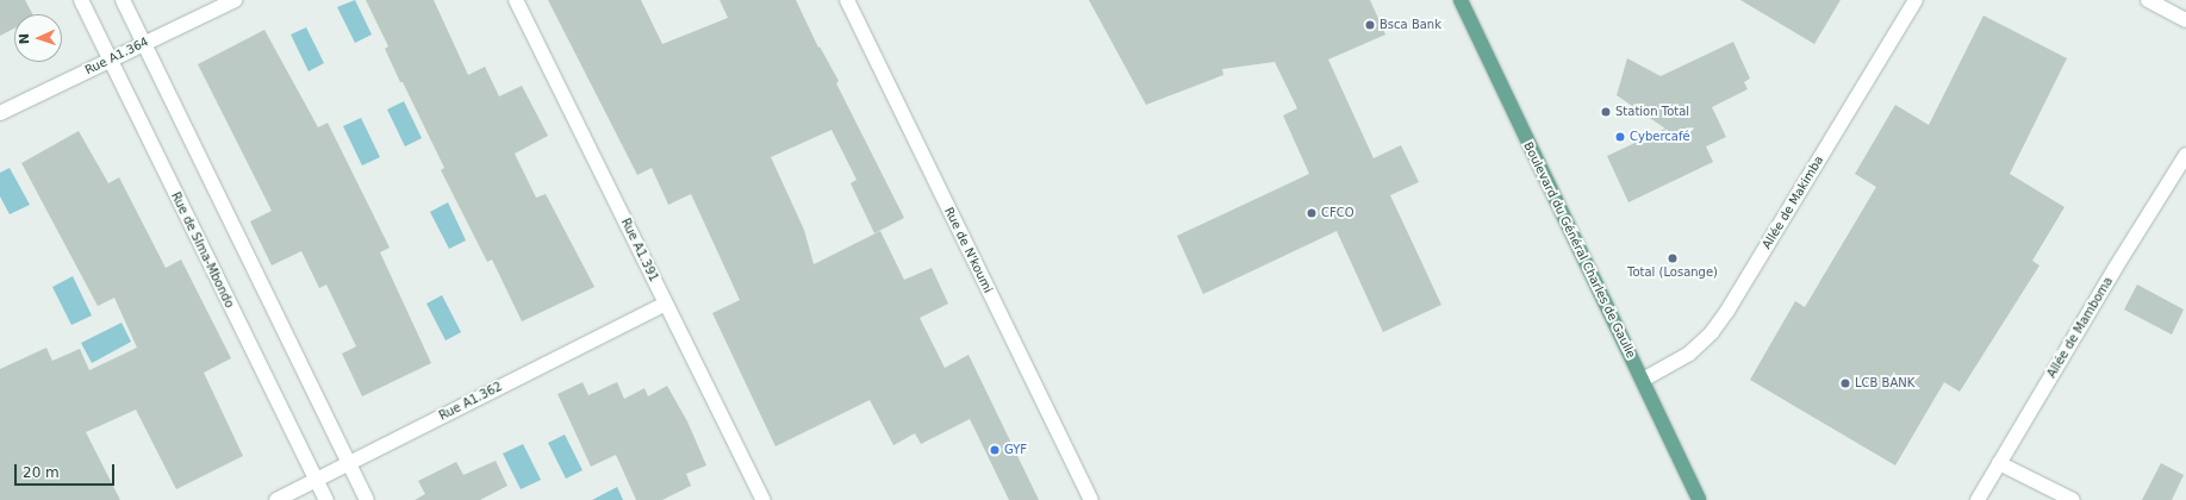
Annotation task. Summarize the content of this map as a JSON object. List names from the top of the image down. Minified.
{"streets":{"main road":["Boulevard du Général Charles de Gaulle"],"street":["Rue A1.364","Allée de Makimba","Rue de SIma-Mbondo","Rue A1.391","Rue de N'koumi","Allée de Mamboma","Rue A1.362"]},"crossings":[["Rue A1.364","Rue de SIma-Mbondo"],["Allée de Makimba","Boulevard du Général Charles de Gaulle"],["Rue de SIma-Mbondo","Rue A1.362"],["Rue A1.391","Rue A1.362"]],"places":["Bsca Bank","Station Total","Cybercafé","CFCO","Total (Losange)","LCB BANK","GYF"],"scale_bar":"20 m","north":"left"}
